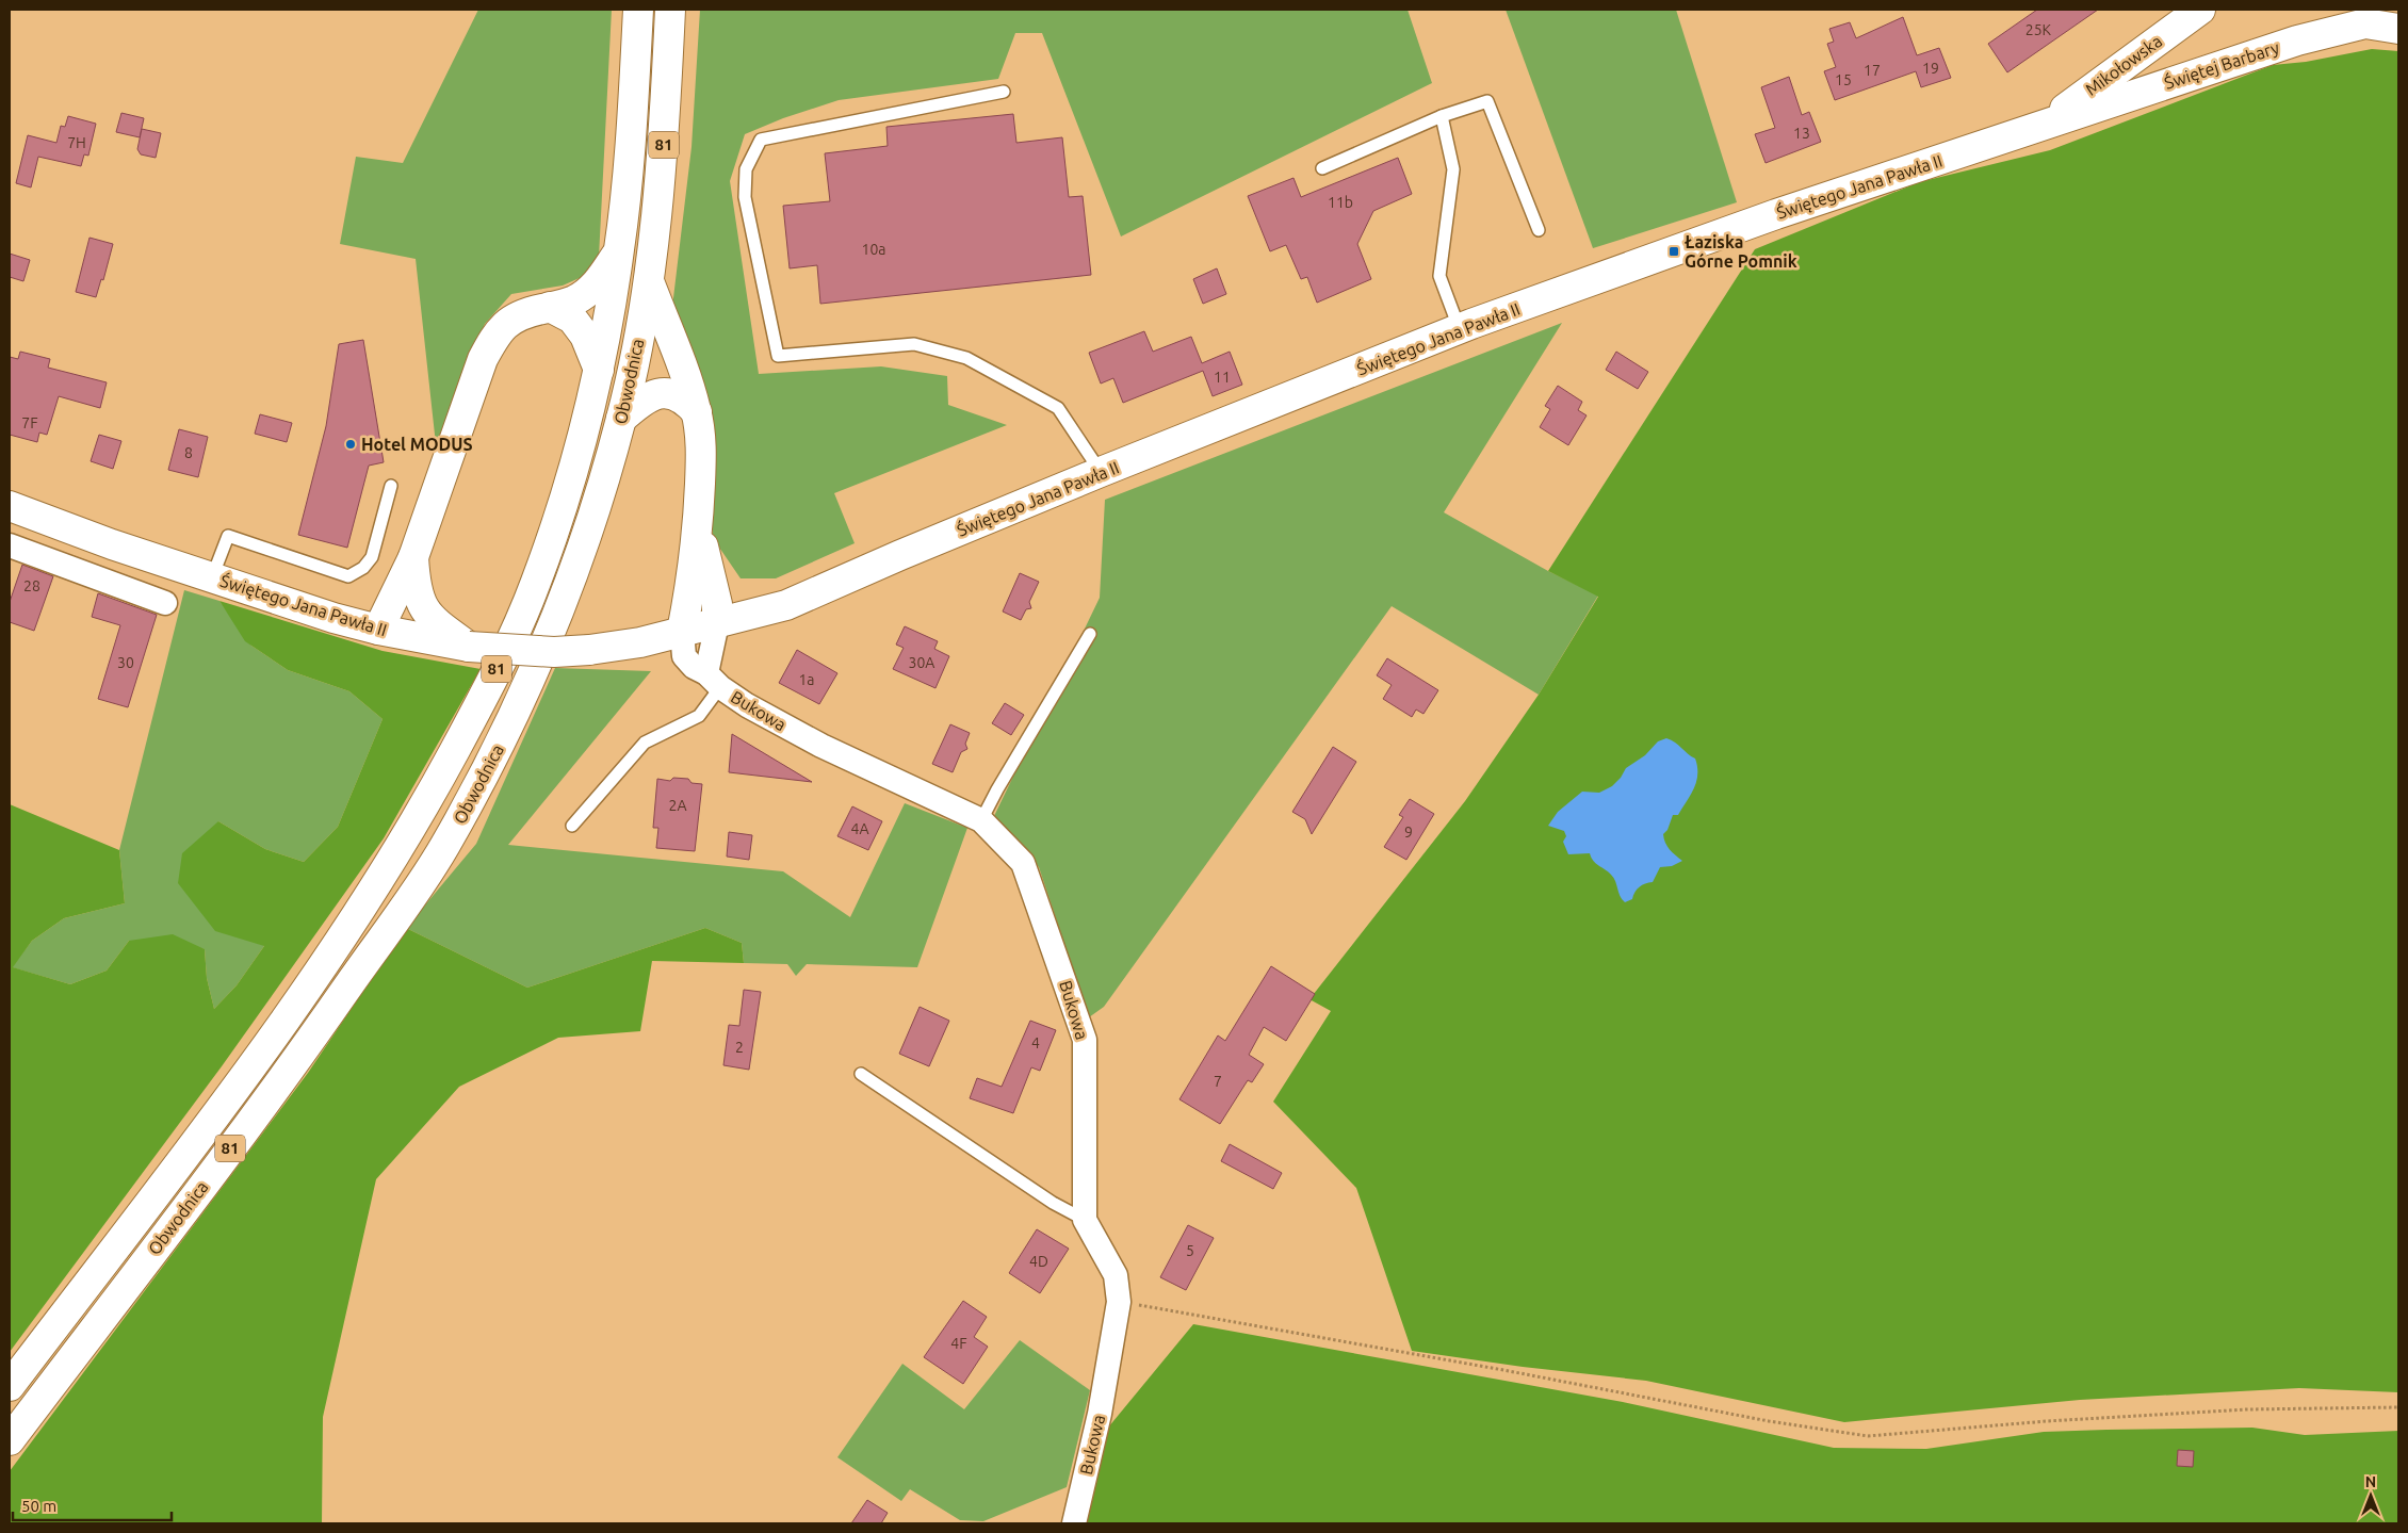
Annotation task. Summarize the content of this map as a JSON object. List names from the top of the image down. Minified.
{"streets":{"main road":["Mikołowska","Świętej Barbary","81","Świętego Jana Pawła II","Obwodnica"],"street":["Bukowa"]},"crossings":[["Mikołowska","Świętej Barbary"],["Mikołowska","Świętego Jana Pawła II"],["Świętej Barbary","Świętego Jana Pawła II"],["Świętego Jana Pawła II","Bukowa"]],"places":{"transit":["Łaziska Górne Pomnik"],"other":["Hotel MODUS"]},"house_numbers":["25K","19","17","15","13","7H","11b","10a","11","7F","8","28","30","30A","1a","2A","4A","9","4","2","7","5","4D","4F"],"scale_bar":"50 m","north":"top"}
